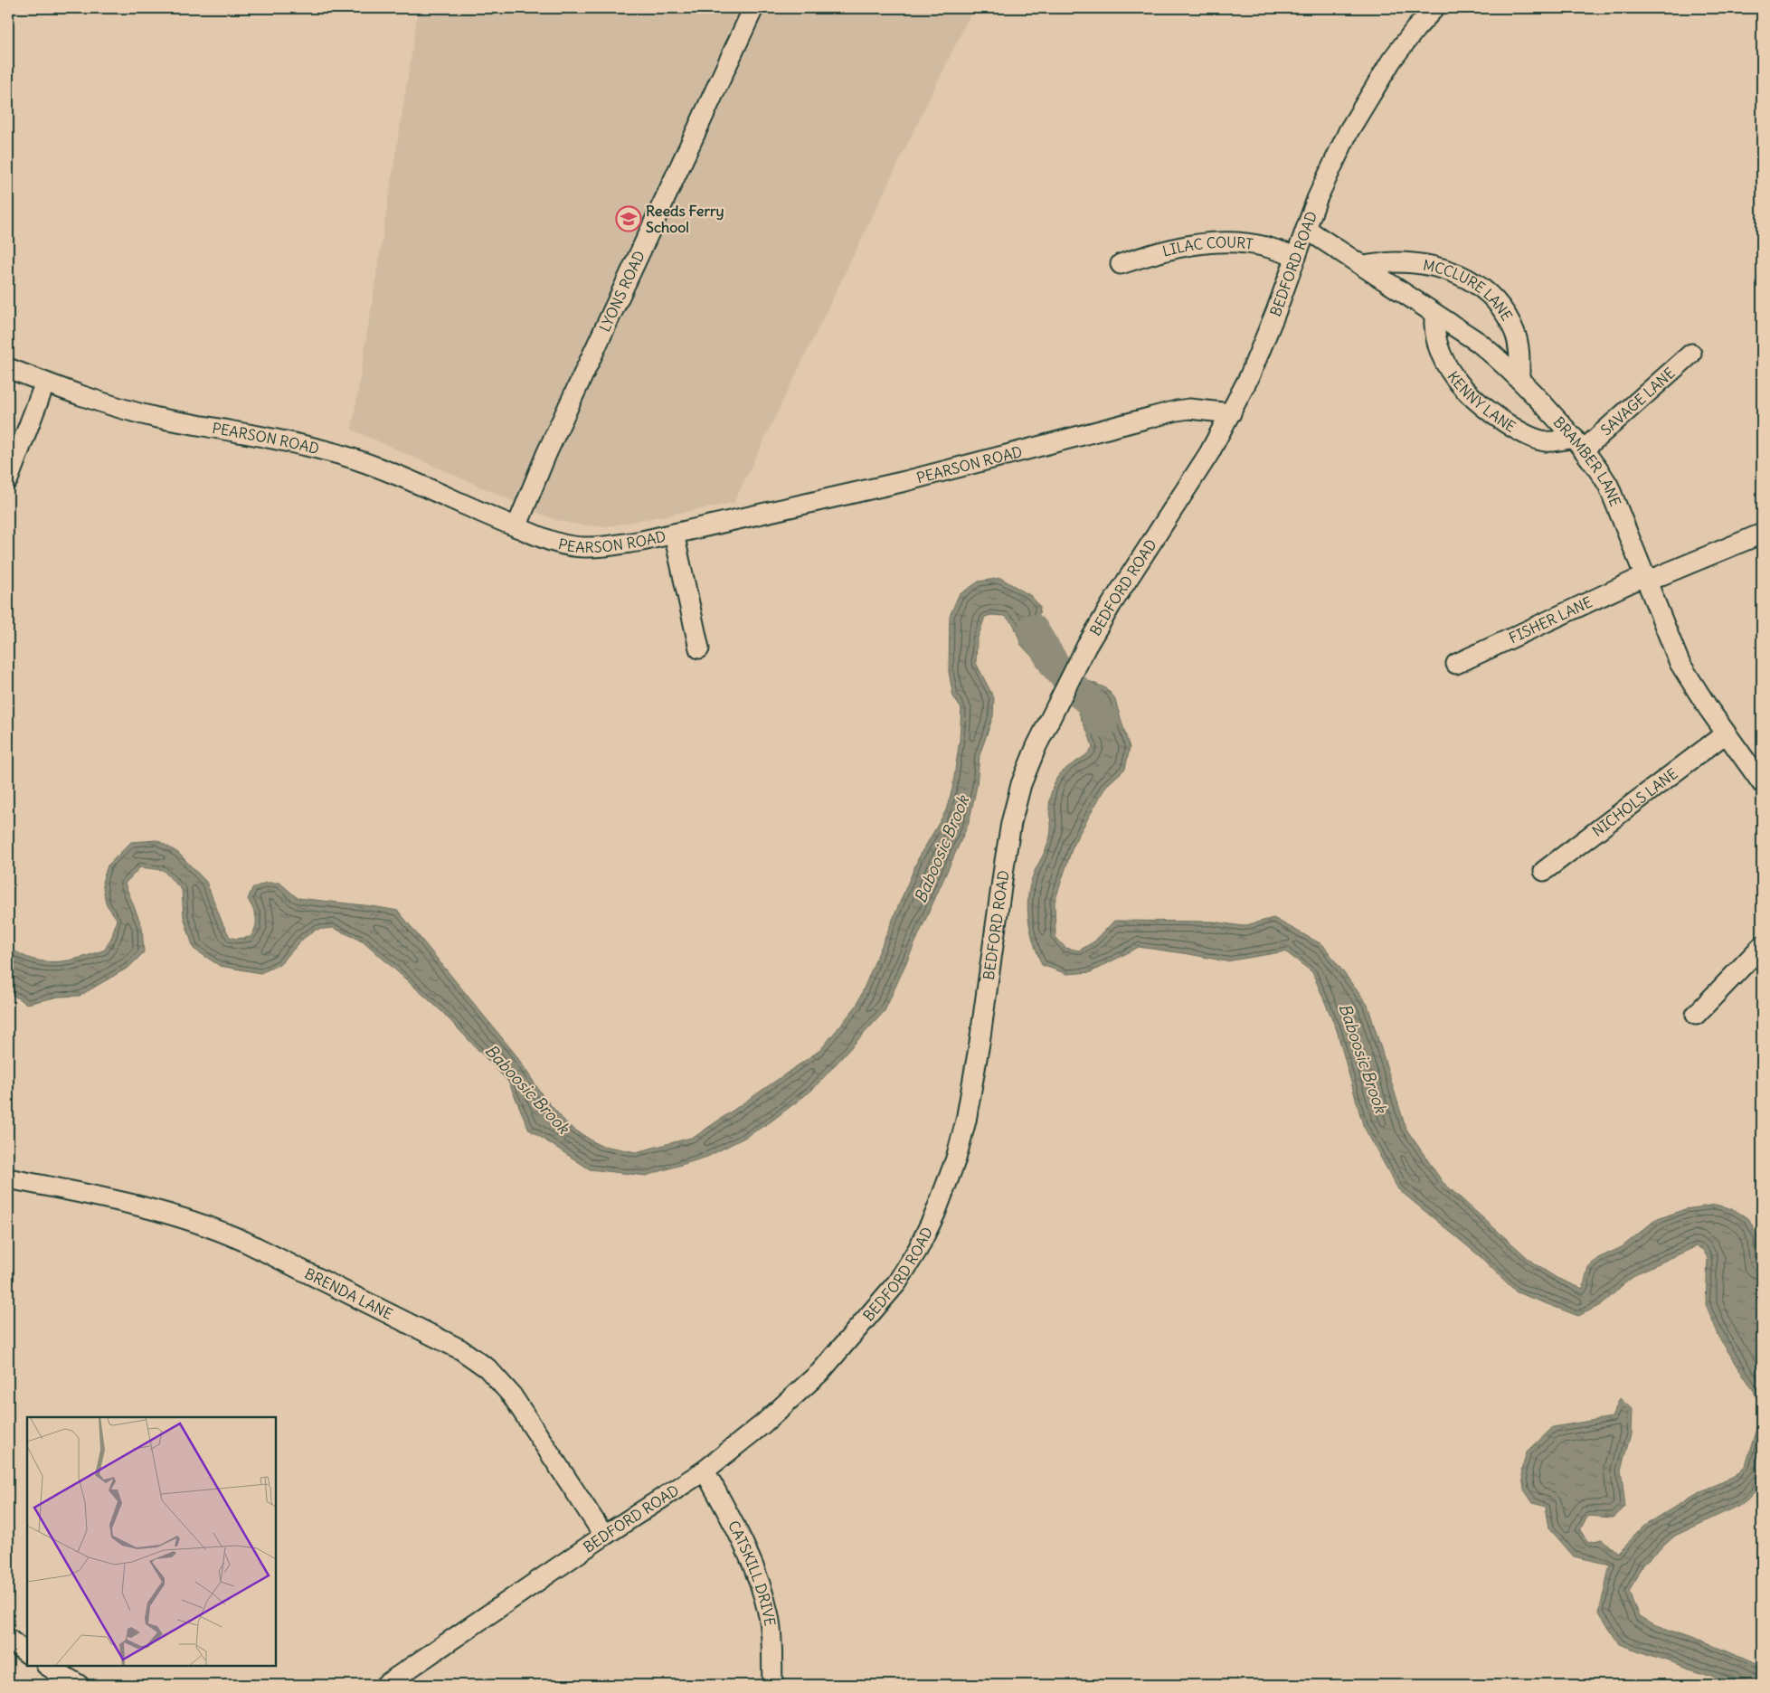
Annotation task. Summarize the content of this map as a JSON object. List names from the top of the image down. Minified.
{"streets":{"street":["LILAC COURT","BEDFORD ROAD","LYONS ROAD","MCCLURE LANE","KENNY LANE","SAVAGE LANE","PEARSON ROAD","BRAMBER LANE","FISHER LANE","NICHOLS LANE","BRENDA LANE","CATSKILL DRIVE"]},"crossings":[["LILAC COURT","BEDFORD ROAD"],["BEDFORD ROAD","PEARSON ROAD"],["BEDFORD ROAD","BRAMBER LANE"],["BEDFORD ROAD","BRENDA LANE"],["BEDFORD ROAD","CATSKILL DRIVE"],["LYONS ROAD","PEARSON ROAD"],["MCCLURE LANE","BRAMBER LANE"],["KENNY LANE","SAVAGE LANE"],["KENNY LANE","BRAMBER LANE"],["SAVAGE LANE","BRAMBER LANE"],["BRAMBER LANE","FISHER LANE"],["BRAMBER LANE","NICHOLS LANE"]],"water":["Baboosic Brook"],"places":{"school or university":["Reeds Ferry School"]}}
